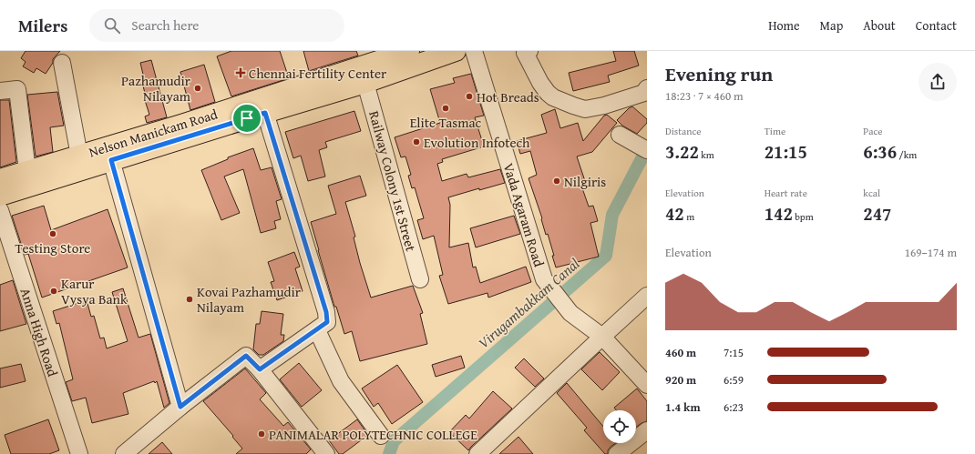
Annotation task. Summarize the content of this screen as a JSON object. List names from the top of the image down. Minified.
{"streets":{"main road":["Nelson Manickam Road"],"street":["Railway Colony 1st Street","Vada Agaram Road","Anna High Road"]},"crossings":[["Nelson Manickam Road","Railway Colony 1st Street"]],"water":["Virugambakkam Canal"],"places":{"health":["Chennai Fertility Center"],"other":["Pazhamudir Nilayam","Hot Breads","Elite Tasmac","Evolution Infotech","Nilgiris","Testing Store","Karur Vysya Bank","Kovai Pazhamudir Nilayam","PANIMALAR POLYTECHNIC COLLEGE"]},"page":{"header":"Milers","search":"Search here","nav":["Home","Map","About","Contact"],"heading":["Evening run","18:23 · 7 × 460 m"],"stats":[["Distance","3.22 km"],["Time","21:15"],["Pace","6:36 /km"],["Elevation","42 m"],["Heart rate","142 bpm"],["kcal","247"]],"chart":["Elevation","169–174 m"],"list":[{"name":"460 m","note":"7:15"},{"name":"920 m","note":"6:59"},{"name":"1.4 km","note":"6:23"}]}}
